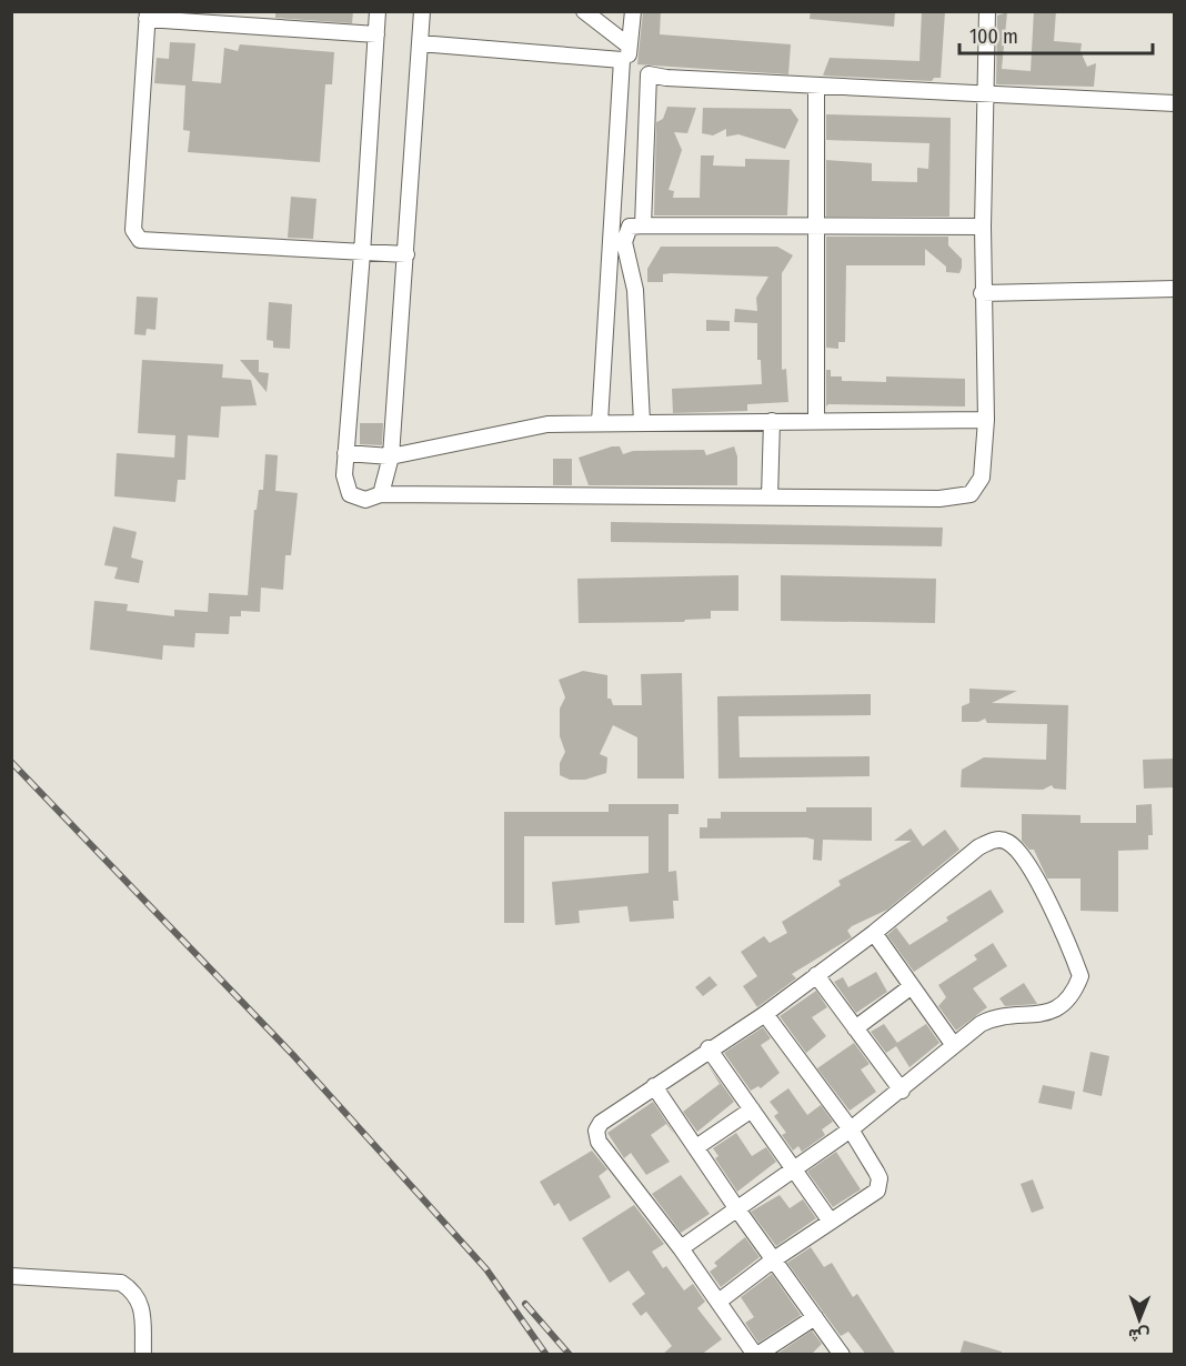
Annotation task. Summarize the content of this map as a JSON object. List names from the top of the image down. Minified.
{"scale_bar":"100 m","north":"bottom"}
